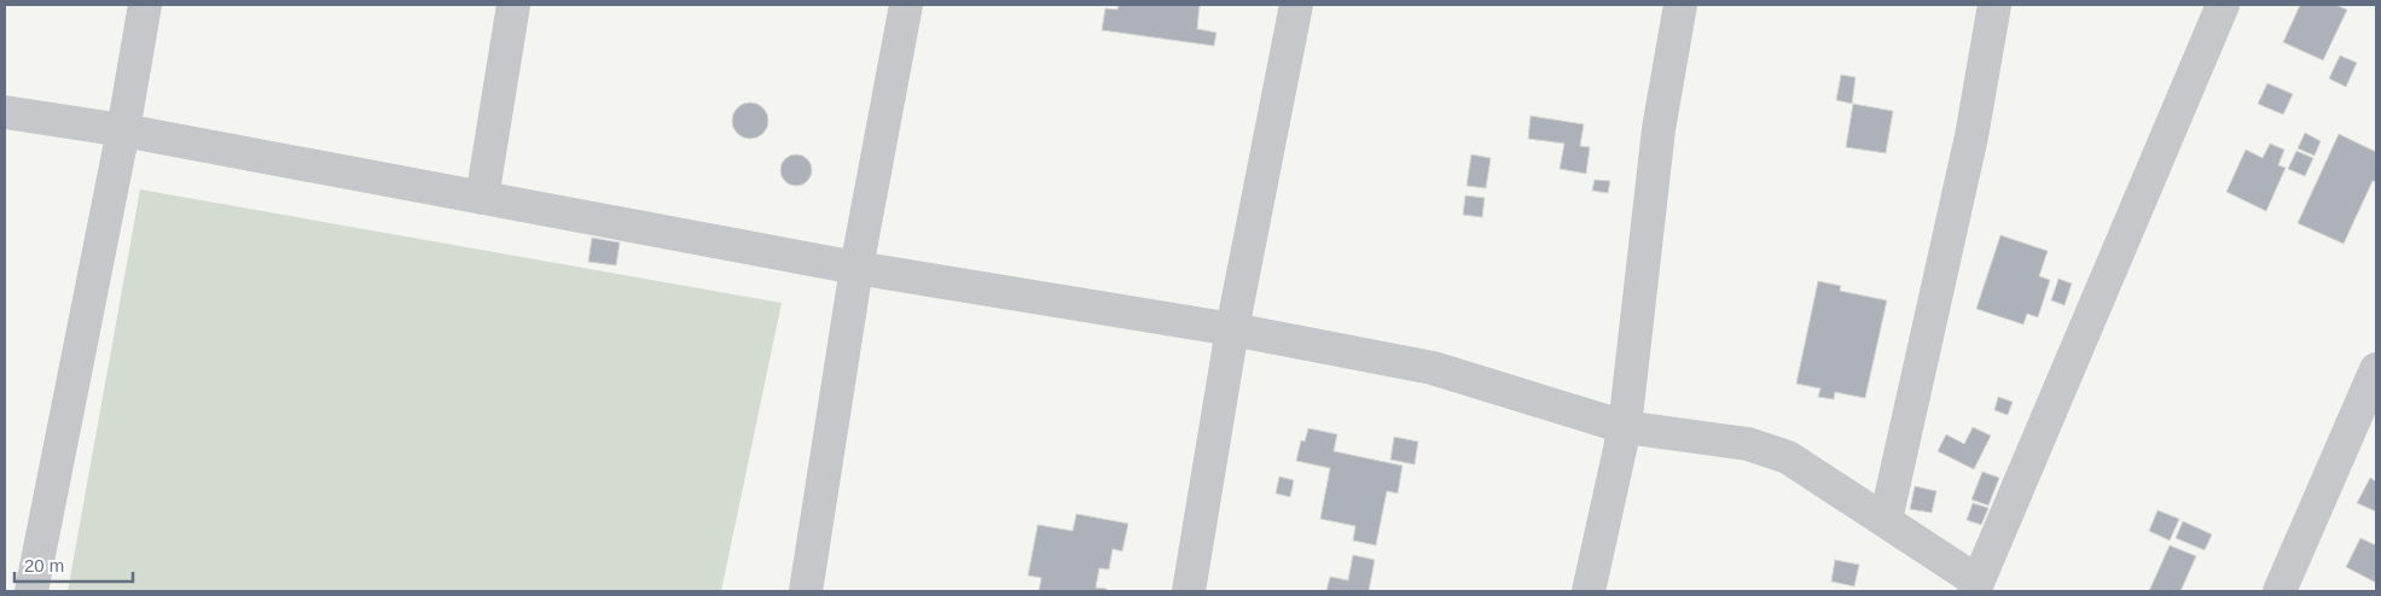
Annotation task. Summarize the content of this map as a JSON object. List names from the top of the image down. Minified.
{"scale_bar":"20 m"}
